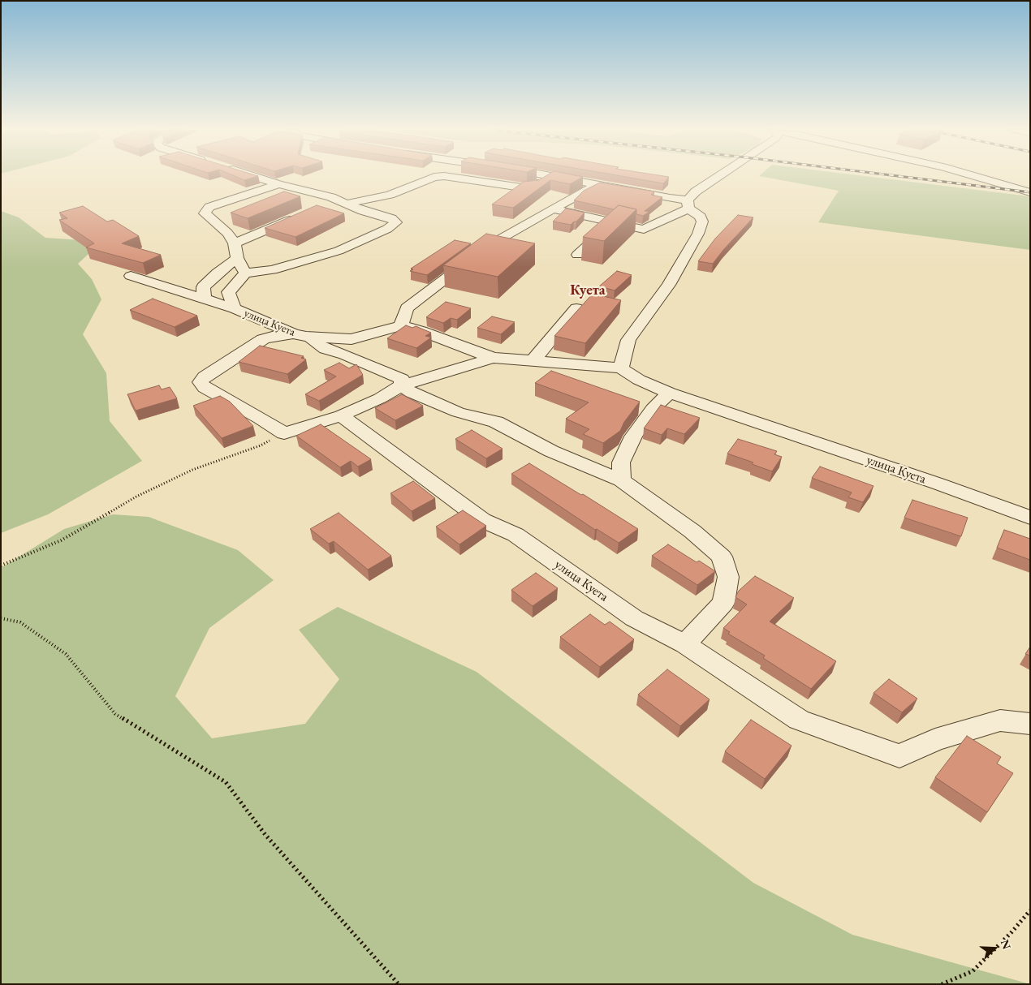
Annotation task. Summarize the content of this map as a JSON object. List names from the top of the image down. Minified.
{"streets":{"street":["улица Куета"]},"districts":["Куета"],"north":"right"}
